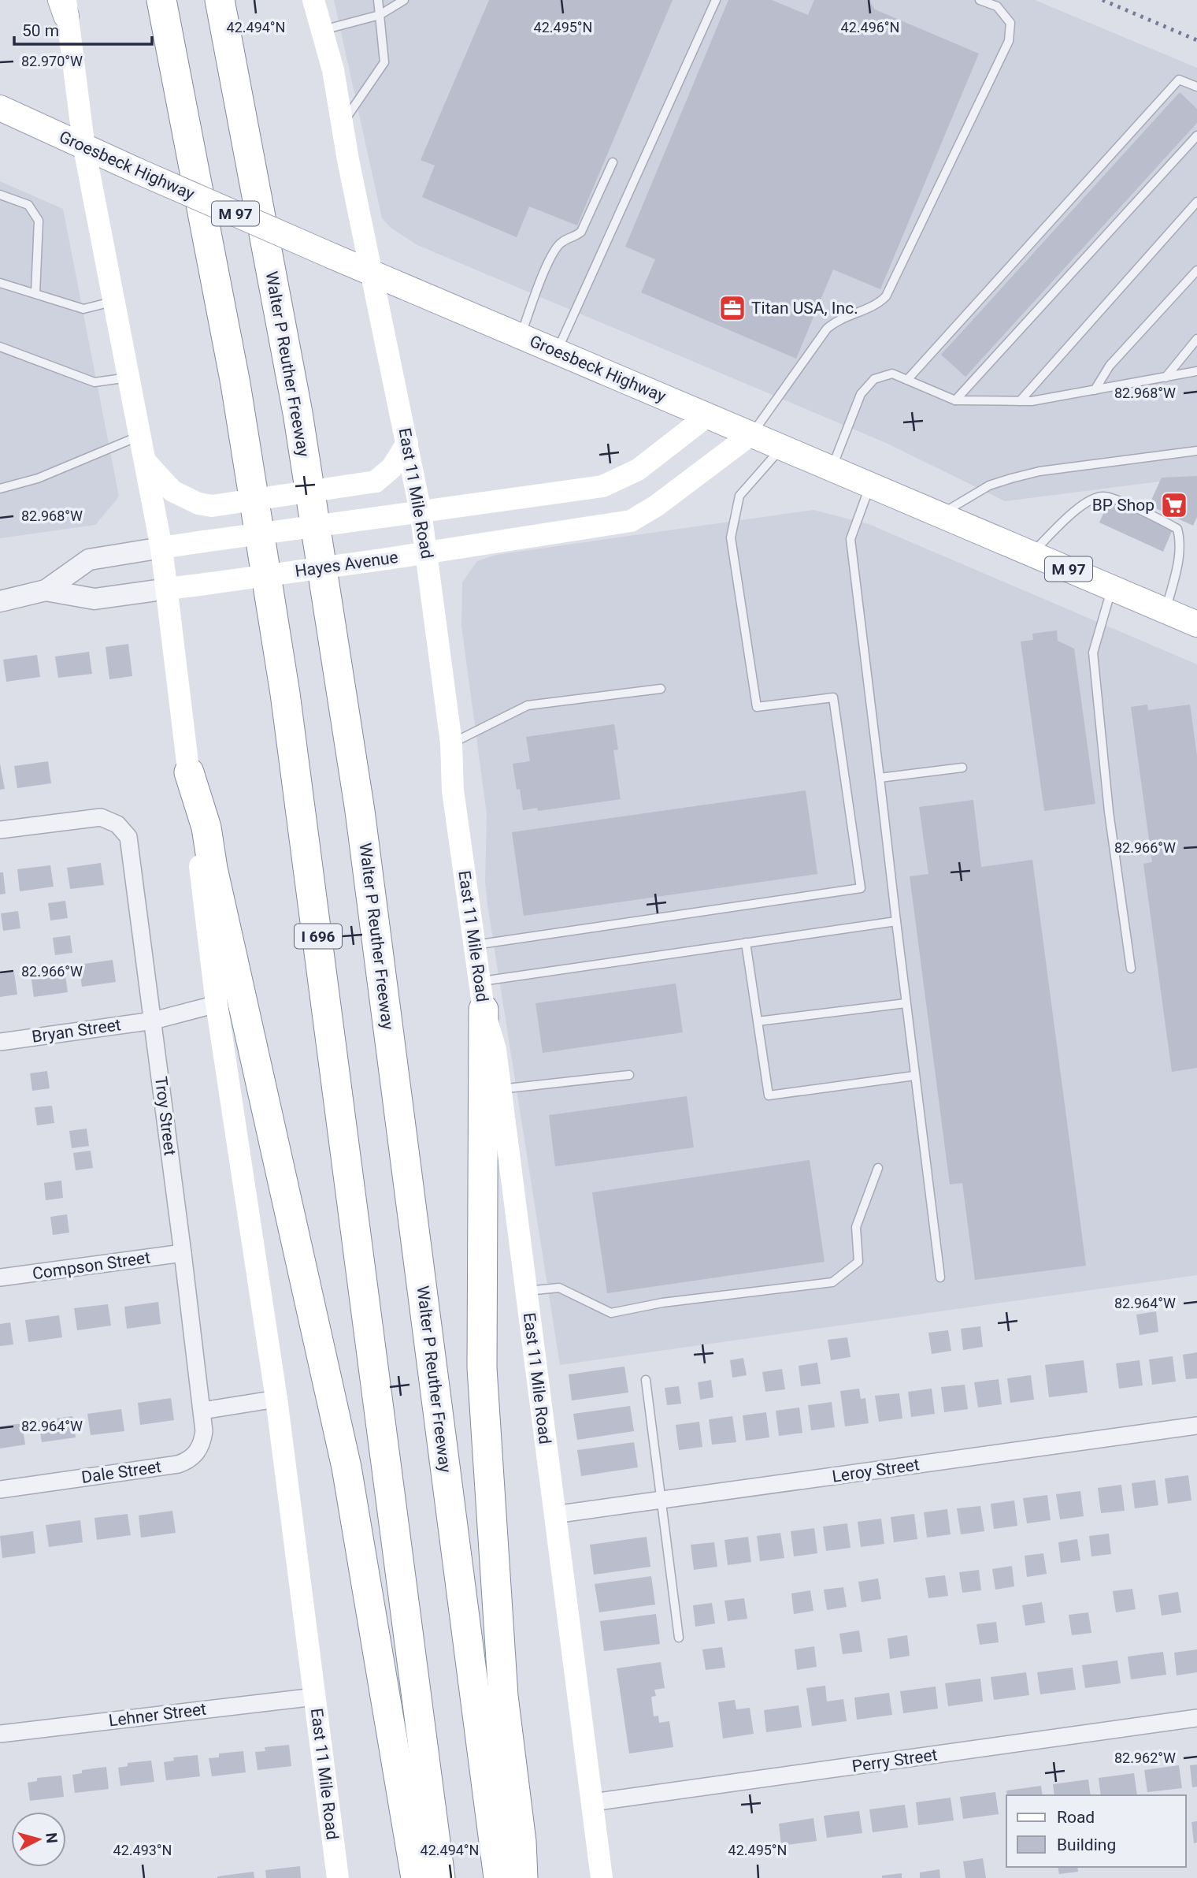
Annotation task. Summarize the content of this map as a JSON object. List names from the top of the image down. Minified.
{"streets":{"highway":["Walter P Reuther Freeway","I 696"],"main road":["Groesbeck Highway","M 97","East 11 Mile Road","Hayes Avenue"],"street":["Bryan Street","Troy Street","Compson Street","Leroy Street","Dale Street","Lehner Street","Perry Street"]},"crossings":[["Groesbeck Highway","East 11 Mile Road"],["Groesbeck Highway","Hayes Avenue"],["East 11 Mile Road","Hayes Avenue"],["East 11 Mile Road","Bryan Street"],["East 11 Mile Road","Leroy Street"],["East 11 Mile Road","Lehner Street"],["East 11 Mile Road","Perry Street"],["Bryan Street","Troy Street"],["Troy Street","Compson Street"],["Troy Street","Dale Street"]],"places":{"office":["Titan USA, Inc."],"supermarket":["BP Shop"]},"legend":["Road","Building"],"scale_bar":"50 m","north":"right","coordinates":["42.494°N","42.495°N","42.496°N","82.970°W","82.968°W","82.966°W","82.964°W","82.962°W","42.493°N"]}
